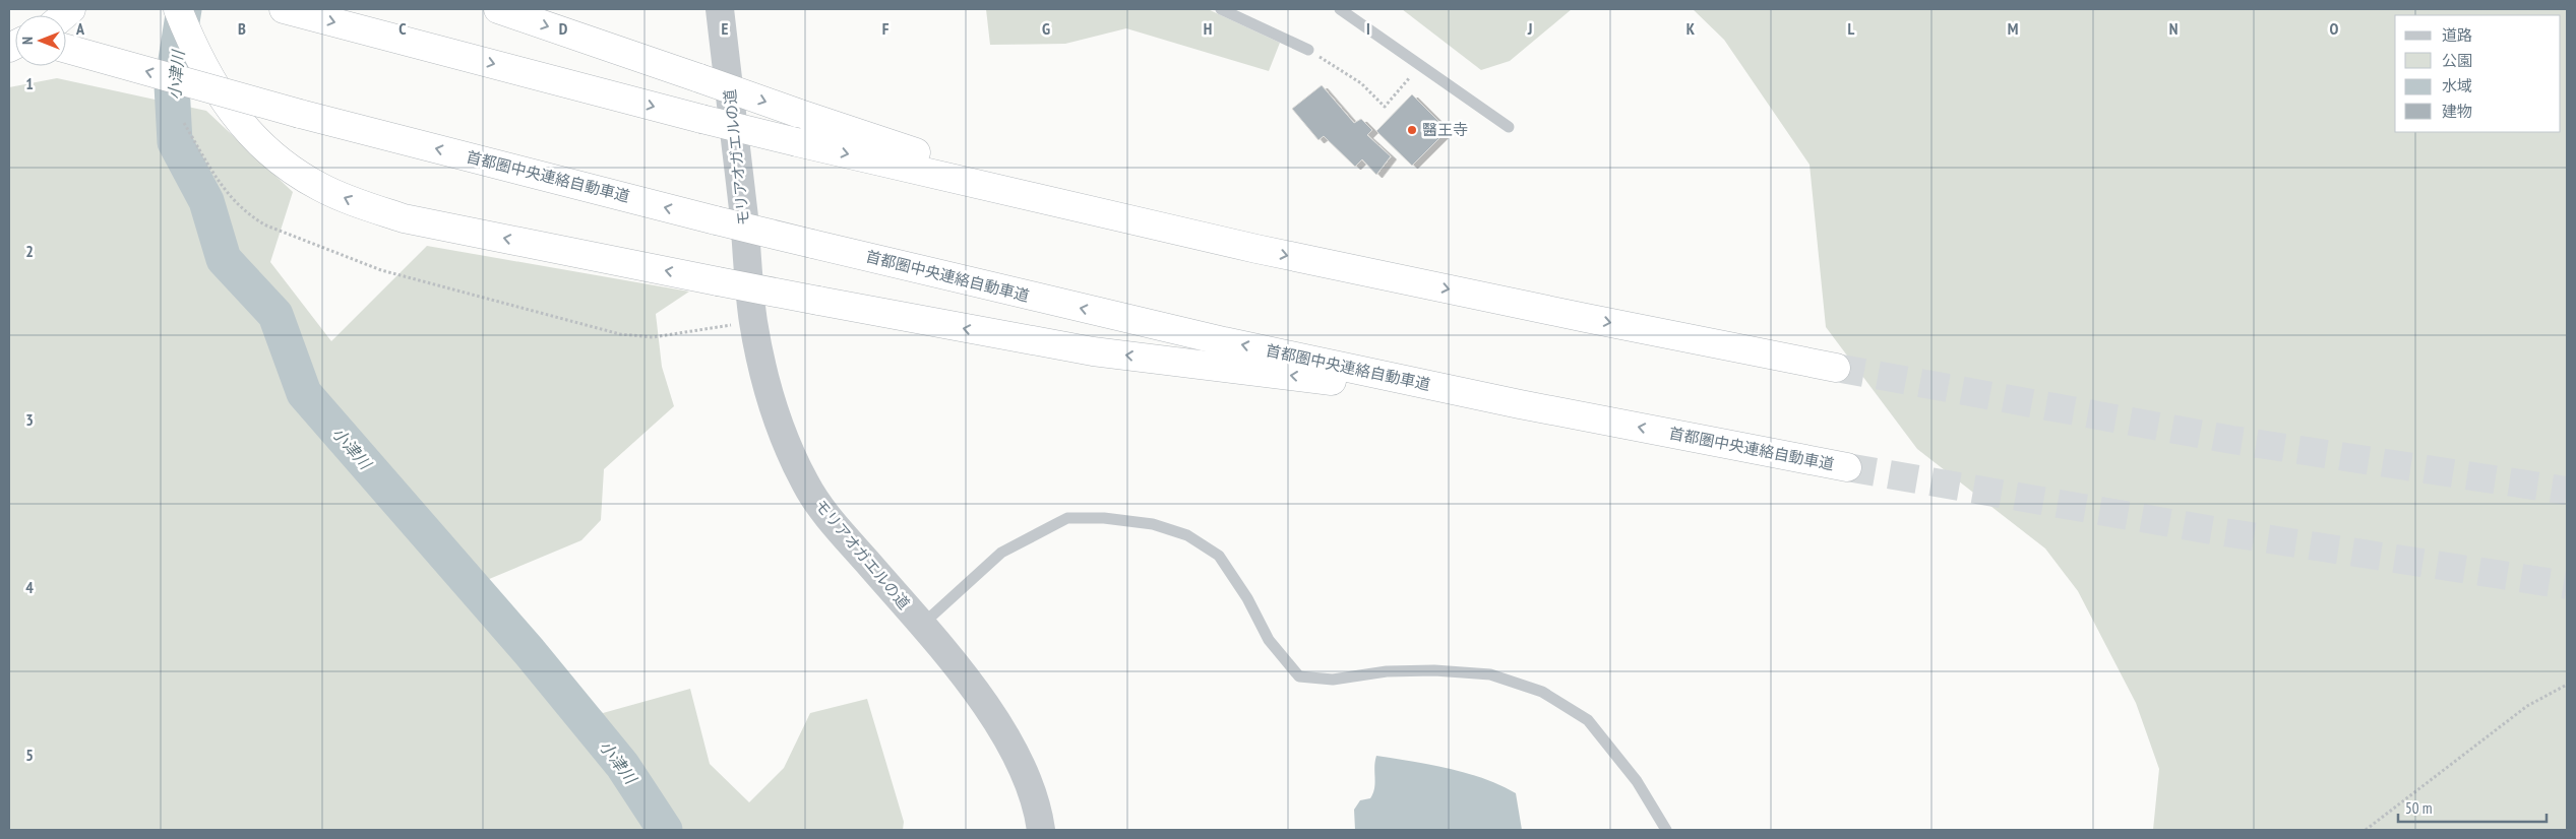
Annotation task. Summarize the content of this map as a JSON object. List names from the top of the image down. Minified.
{"streets":{"highway":["首都圏中央連絡自動車道"],"street":["モリアオガエルの道"]},"water":["小津川"],"places":["醫王寺"],"legend":["道路","公園","水域","建物"],"scale_bar":"50 m","north":"left","grid":{"columns":["A","B","C","D","E","F","G","H","I","J","K","L","M","N","O"],"rows":["1","2","3","4","5"]}}
